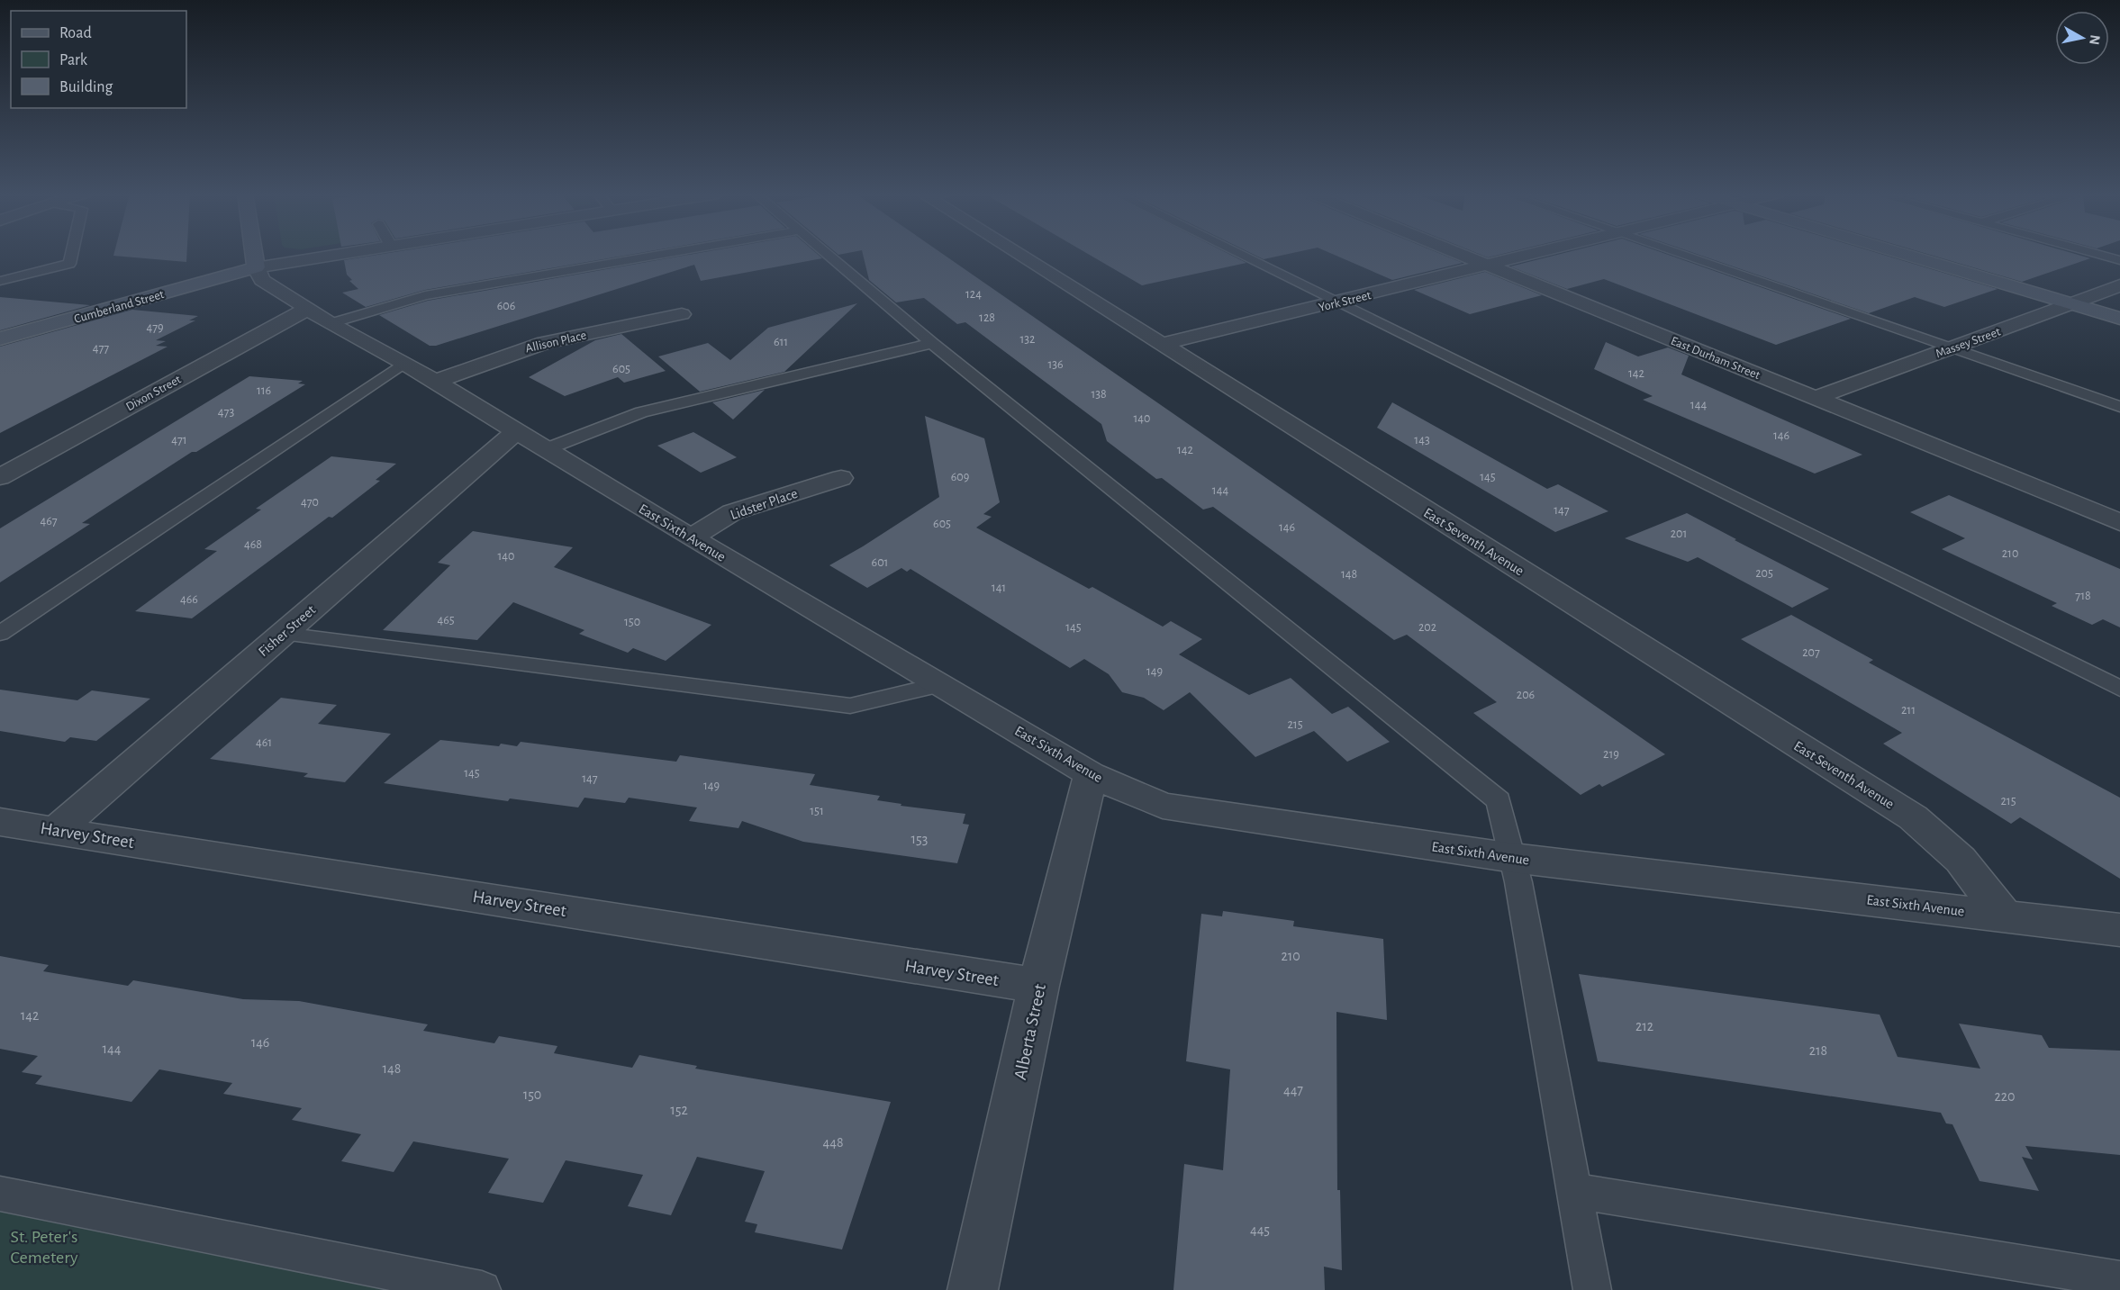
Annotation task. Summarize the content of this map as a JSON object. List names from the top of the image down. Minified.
{"streets":{"street":["York Street","Cumberland Street","Allison Place","Massey Street","East Durham Street","Dixon Street","Lidster Place","East Sixth Avenue","East Seventh Avenue","Fisher Street","Harvey Street","Alberta Street"]},"crossings":[["York Street","East Durham Street"],["York Street","East Seventh Avenue"],["Cumberland Street","East Sixth Avenue"],["Allison Place","East Sixth Avenue"],["Massey Street","East Durham Street"],["Dixon Street","East Sixth Avenue"],["Lidster Place","East Sixth Avenue"],["East Sixth Avenue","East Seventh Avenue"],["East Sixth Avenue","Fisher Street"],["East Sixth Avenue","Alberta Street"],["Fisher Street","Harvey Street"],["Harvey Street","Alberta Street"]],"parks":["St. Peter's Cemetery"],"house_numbers":["124","606","128","479","132","611","477","136","605","142","116","138","144","473","140","146","471","143","142","609","145","144","470","147","467","605","146","201","468","210","140","601","205","148","141","718","466","465","150","145","202","207","149","206","211","215","461","219","145","147","149","215","151","153","210","142","212","146","144","218","148","447","150","220","152","448","445"],"legend":["Road","Park","Building"],"north":"right"}
